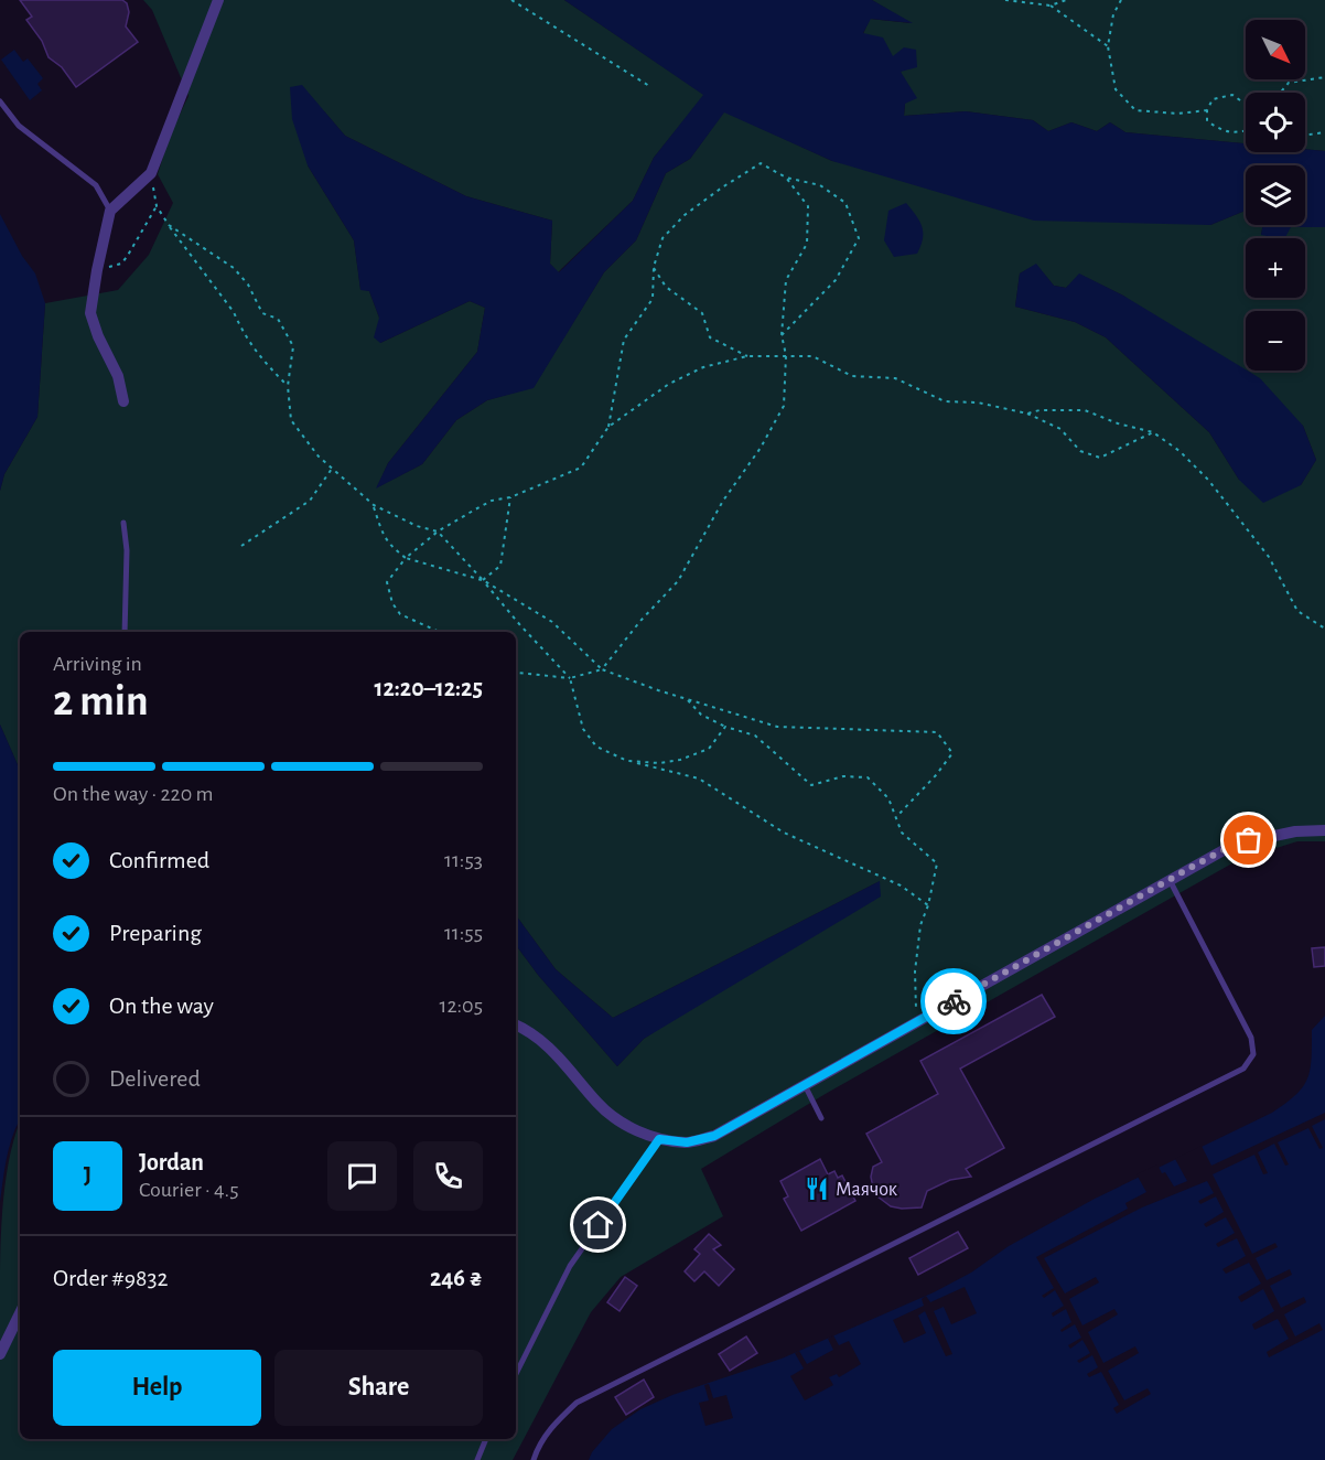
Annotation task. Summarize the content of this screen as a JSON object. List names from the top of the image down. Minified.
{"places":{"restaurant":["Маячок"]},"north":"bottom right","page":{"map_buttons":["+","−"],"heading":["2 min","Arriving in","12:20–12:25"],"panel":["Jordan","Courier · 4.5","Order #9832","246 ₴"],"bar":"On the way · 220 m","list":[["Confirmed","11:53"],["Preparing","11:55"],["On the way","12:05"],"Delivered"],"round":"J","buttons":["Help","Share"]}}
